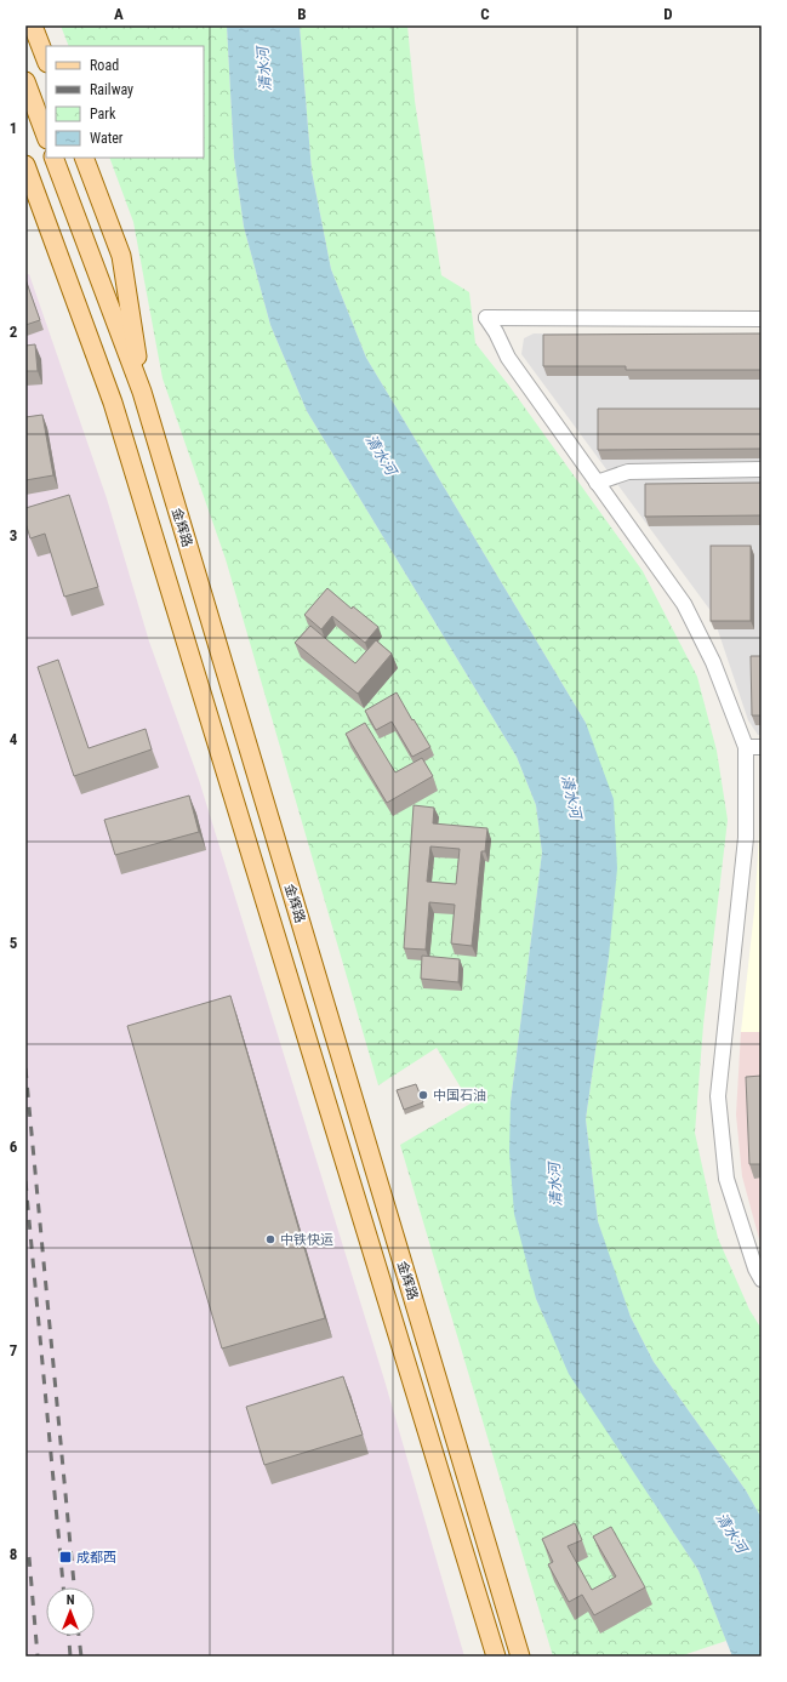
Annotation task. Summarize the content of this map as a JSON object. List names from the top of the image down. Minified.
{"streets":{"main road":["金辉路"]},"water":["清水河"],"places":{"other":["中国石油","中铁快运"],"transit":["成都西"]},"legend":["Road","Railway","Park","Water"],"north":"top","grid":{"columns":["A","B","C","D"],"rows":["1","2","3","4","5","6","7","8"]}}
